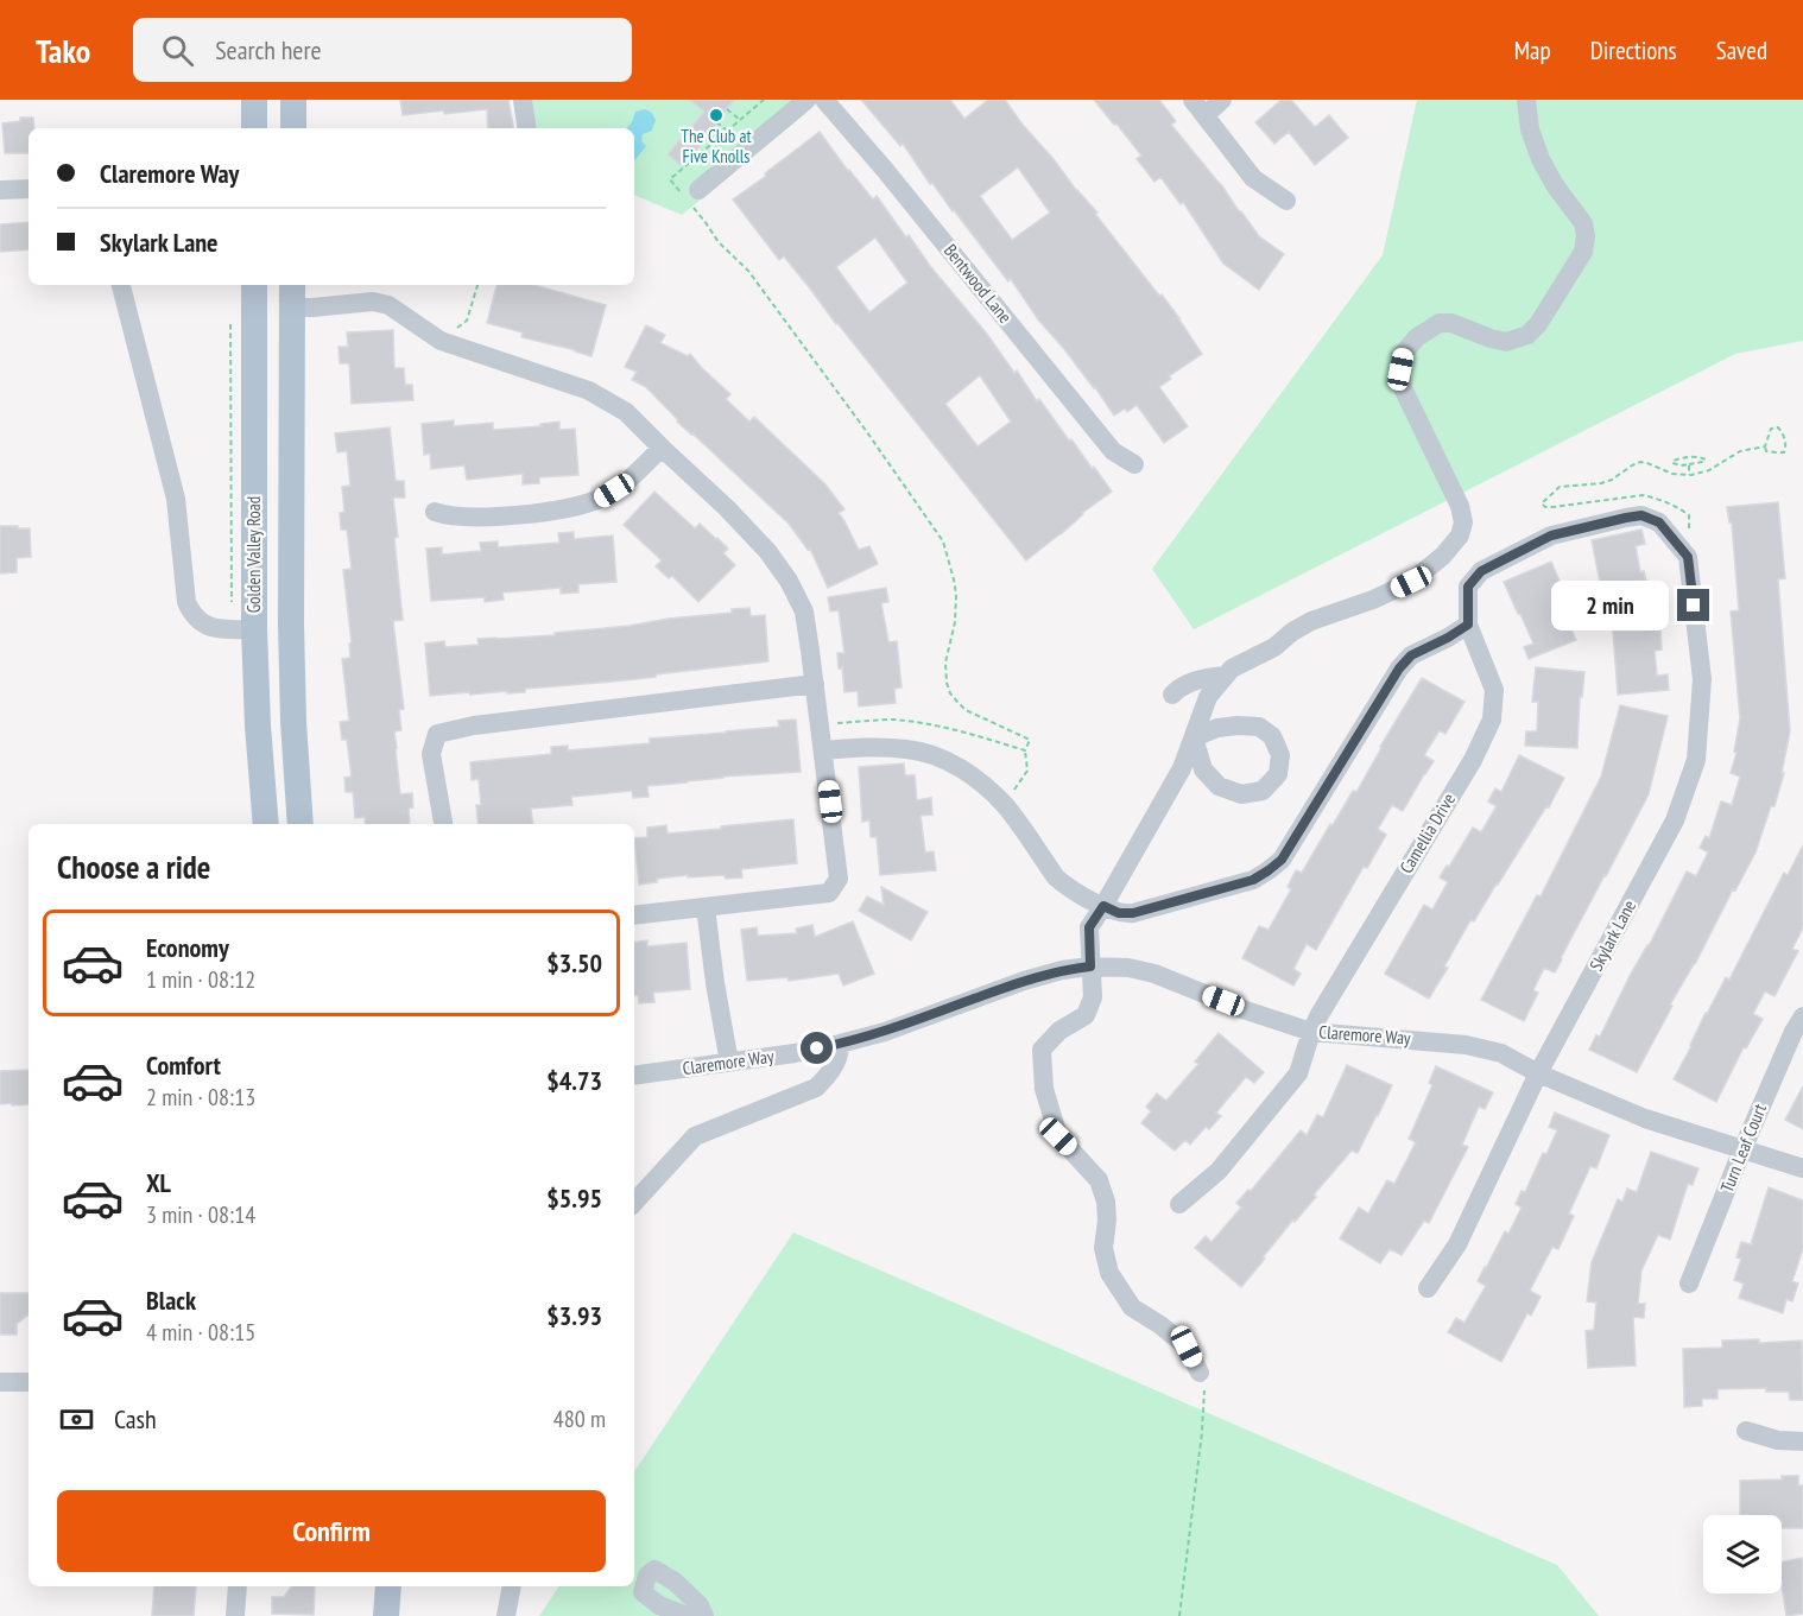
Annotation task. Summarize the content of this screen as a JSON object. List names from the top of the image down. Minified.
{"streets":{"main road":["Golden Valley Road"],"street":["Bentwood Lane","Camellia Drive","Skylark Lane","Claremore Way","Turn Leaf Court"]},"crossings":[["Camellia Drive","Claremore Way"],["Skylark Lane","Claremore Way"],["Claremore Way","Turn Leaf Court"]],"places":["The Club at Five Knolls"],"page":{"header":"Tako","search":"Search here","nav":["Map","Directions","Saved"],"banner":["Claremore Way","Skylark Lane"],"bubble":"2 min","heading":"Choose a ride","list":[{"name":"Economy","note":"1 min · 08:12","value":"$3.50"},{"name":"Comfort","note":"2 min · 08:13","value":"$4.73"},{"name":"XL","note":"3 min · 08:14","value":"$5.95"},{"name":"Black","note":"4 min · 08:15","value":"$3.93"}],"pay":["Cash","480 m"],"buttons":"Confirm"}}
